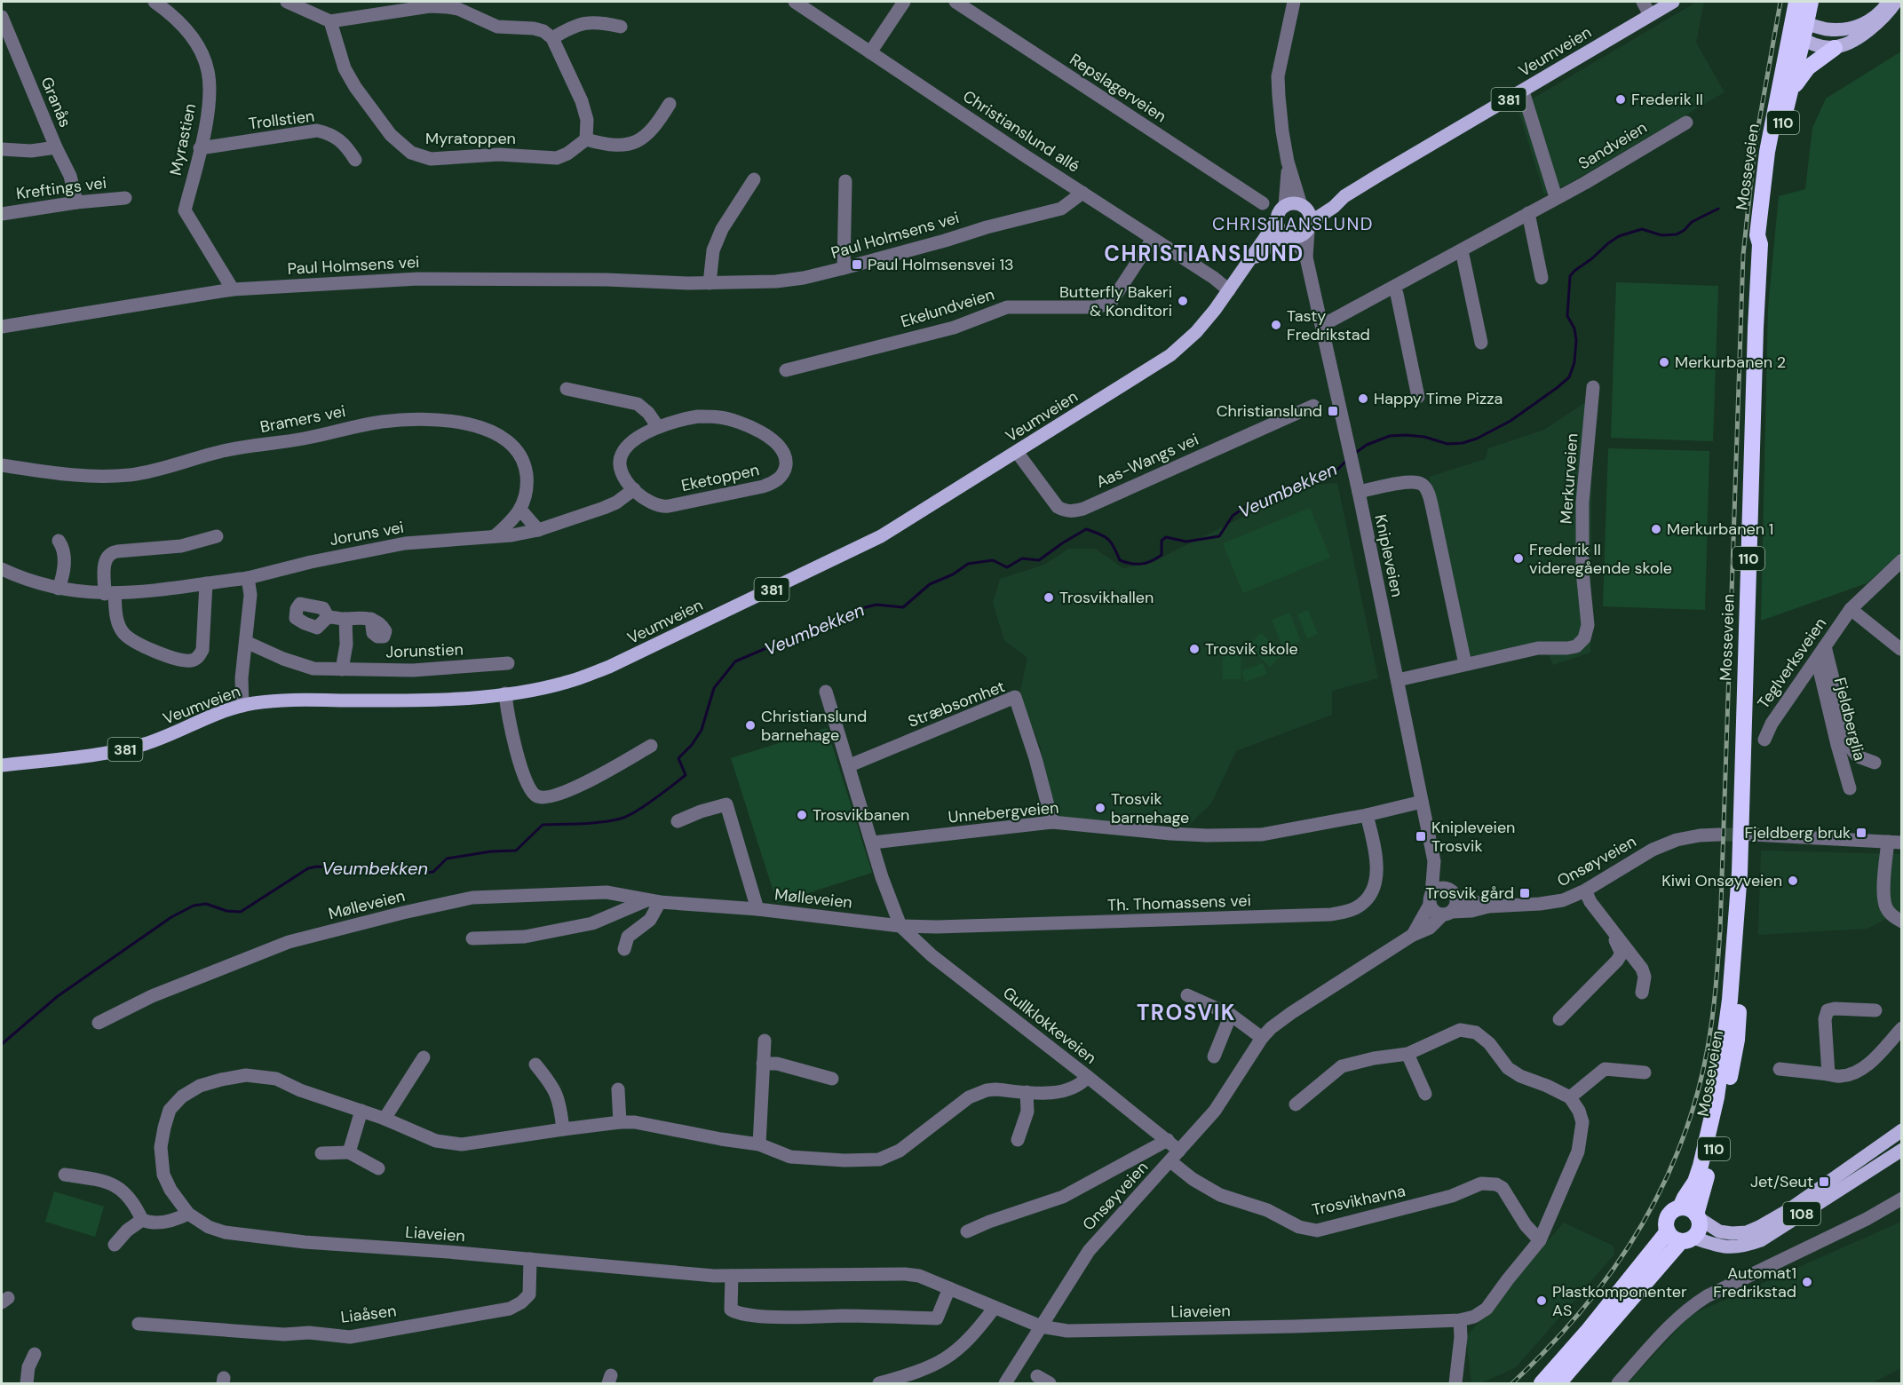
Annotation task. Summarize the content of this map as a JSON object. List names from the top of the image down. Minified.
{"streets":{"highway":["110","Mosseveien"],"main road":["Veumveien","381","108"],"street":["Repslagerveien","Granås","Trollstien","Christianslund allé","Myratoppen","Myrastien","Sandveien","Kreftings vei","Paul Holmsens vei","Ekelundveien","Bramers vei","Aas-Wangs vei","Eketoppen","Merkurveien","Joruns vei","Knipleveien","Jorunstien","Teglverksveien","Stræbsomhet","Fjeldberglia","Unnebergveien","Onsøyveien","Mølleveien","Th. Thomassens vei","Gullklokkeveien","Trosvikhavna","Liaveien","Liaåsen"]},"crossings":[["Veumveien","381"],["Veumveien","Christianslund allé"],["Veumveien","Aas-Wangs vei"],["Veumveien","Knipleveien"],["381","Knipleveien"],["Granås","Kreftings vei"],["Trollstien","Myrastien"],["110","Mosseveien"],["110","108"],["Christianslund allé","Paul Holmsens vei"],["Christianslund allé","Ekelundveien"],["Myrastien","Paul Holmsens vei"],["Sandveien","Knipleveien"],["Mosseveien","108"],["Merkurveien","Knipleveien"],["Knipleveien","Unnebergveien"],["Knipleveien","Onsøyveien"],["Teglverksveien","Fjeldberglia"],["Stræbsomhet","Unnebergveien"],["Unnebergveien","Th. Thomassens vei"],["Onsøyveien","Gullklokkeveien"],["Onsøyveien","Trosvikhavna"],["Onsøyveien","Liaveien"],["Mølleveien","Th. Thomassens vei"],["Mølleveien","Gullklokkeveien"],["Th. Thomassens vei","Gullklokkeveien"],["Gullklokkeveien","Trosvikhavna"],["Liaveien","Liaåsen"]],"districts":["CHRISTIANSLUND","CHRISTIANSLUND","TROSVIK"],"water":["Veumbekken"],"places":{"other":["Frederik II","Butterfly Bakeri & Konditori","Tasty Fredrikstad","Merkurbanen 2","Happy Time Pizza","Merkurbanen 1","Frederik II videregående skole","Trosvikhallen","Trosvik skole","Christianslund barnehage","Trosvik barnehage","Trosvikbanen","Kiwi Onsøyveien","Automat1 Fredrikstad","Plastkomponenter AS"],"transit":["Paul Holmsensvei 13","Christianslund","Fjeldberg bruk","Knipleveien Trosvik","Trosvik gård","Jet/Seut"]}}
